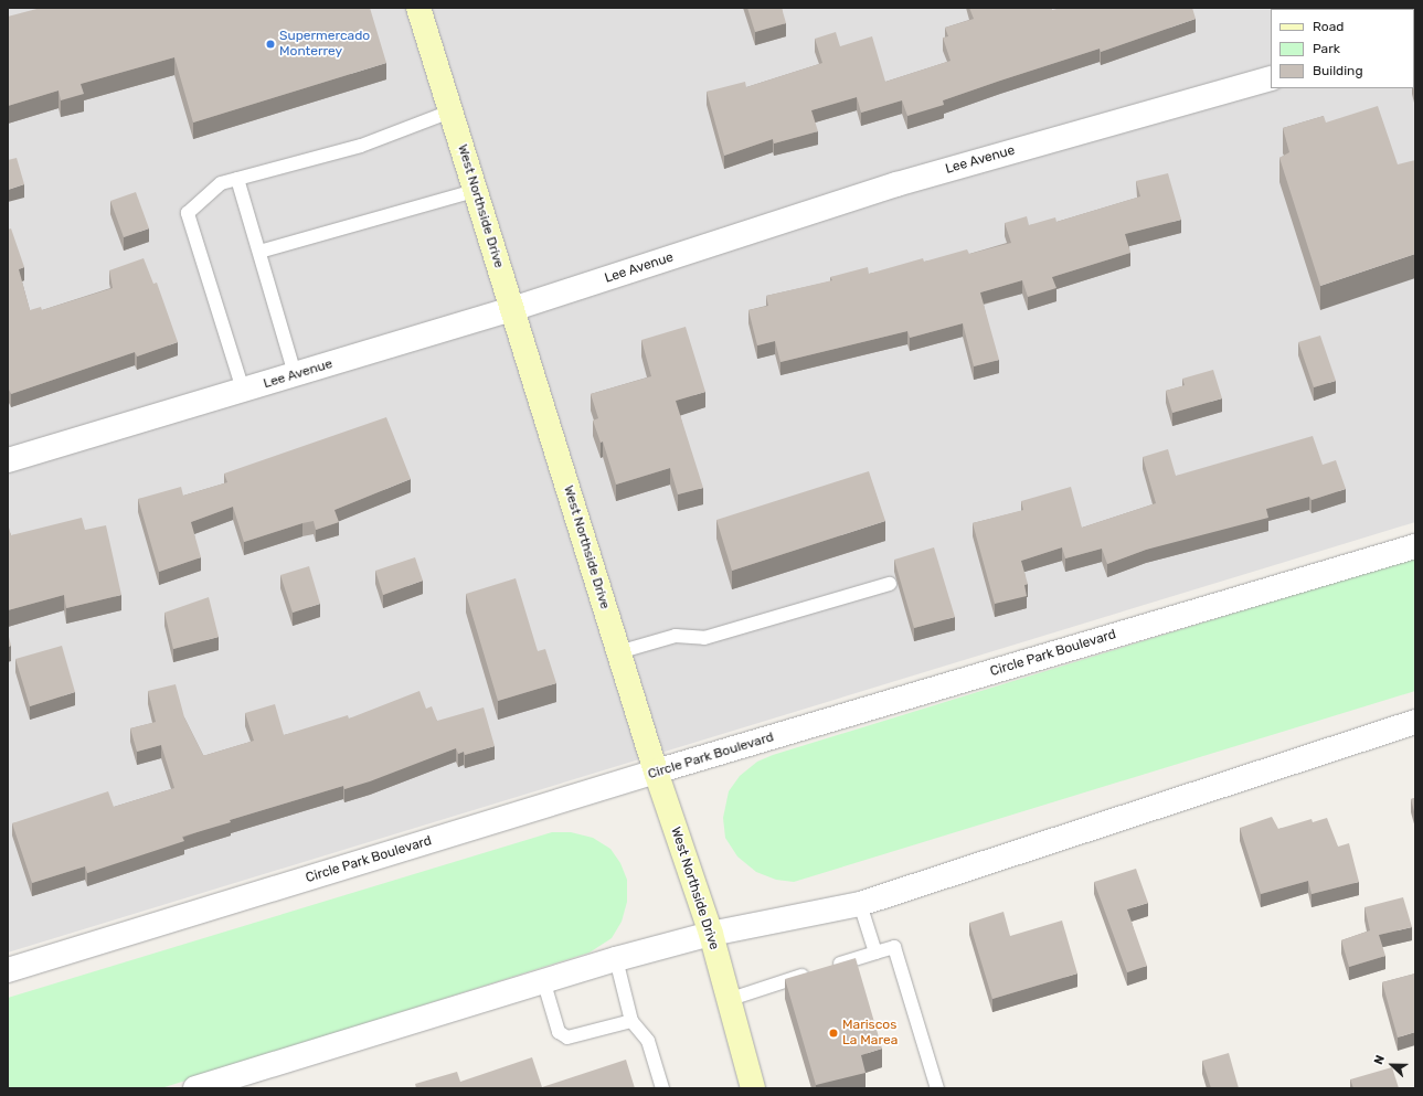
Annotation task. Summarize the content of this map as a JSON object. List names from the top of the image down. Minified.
{"streets":{"main road":["West Northside Drive"],"street":["Lee Avenue","Circle Park Boulevard"]},"crossings":[["Lee Avenue","West Northside Drive"],["West Northside Drive","Circle Park Boulevard"]],"places":["Supermercado Monterrey","Mariscos La Marea"],"legend":["Road","Park","Building"],"north":"left"}
